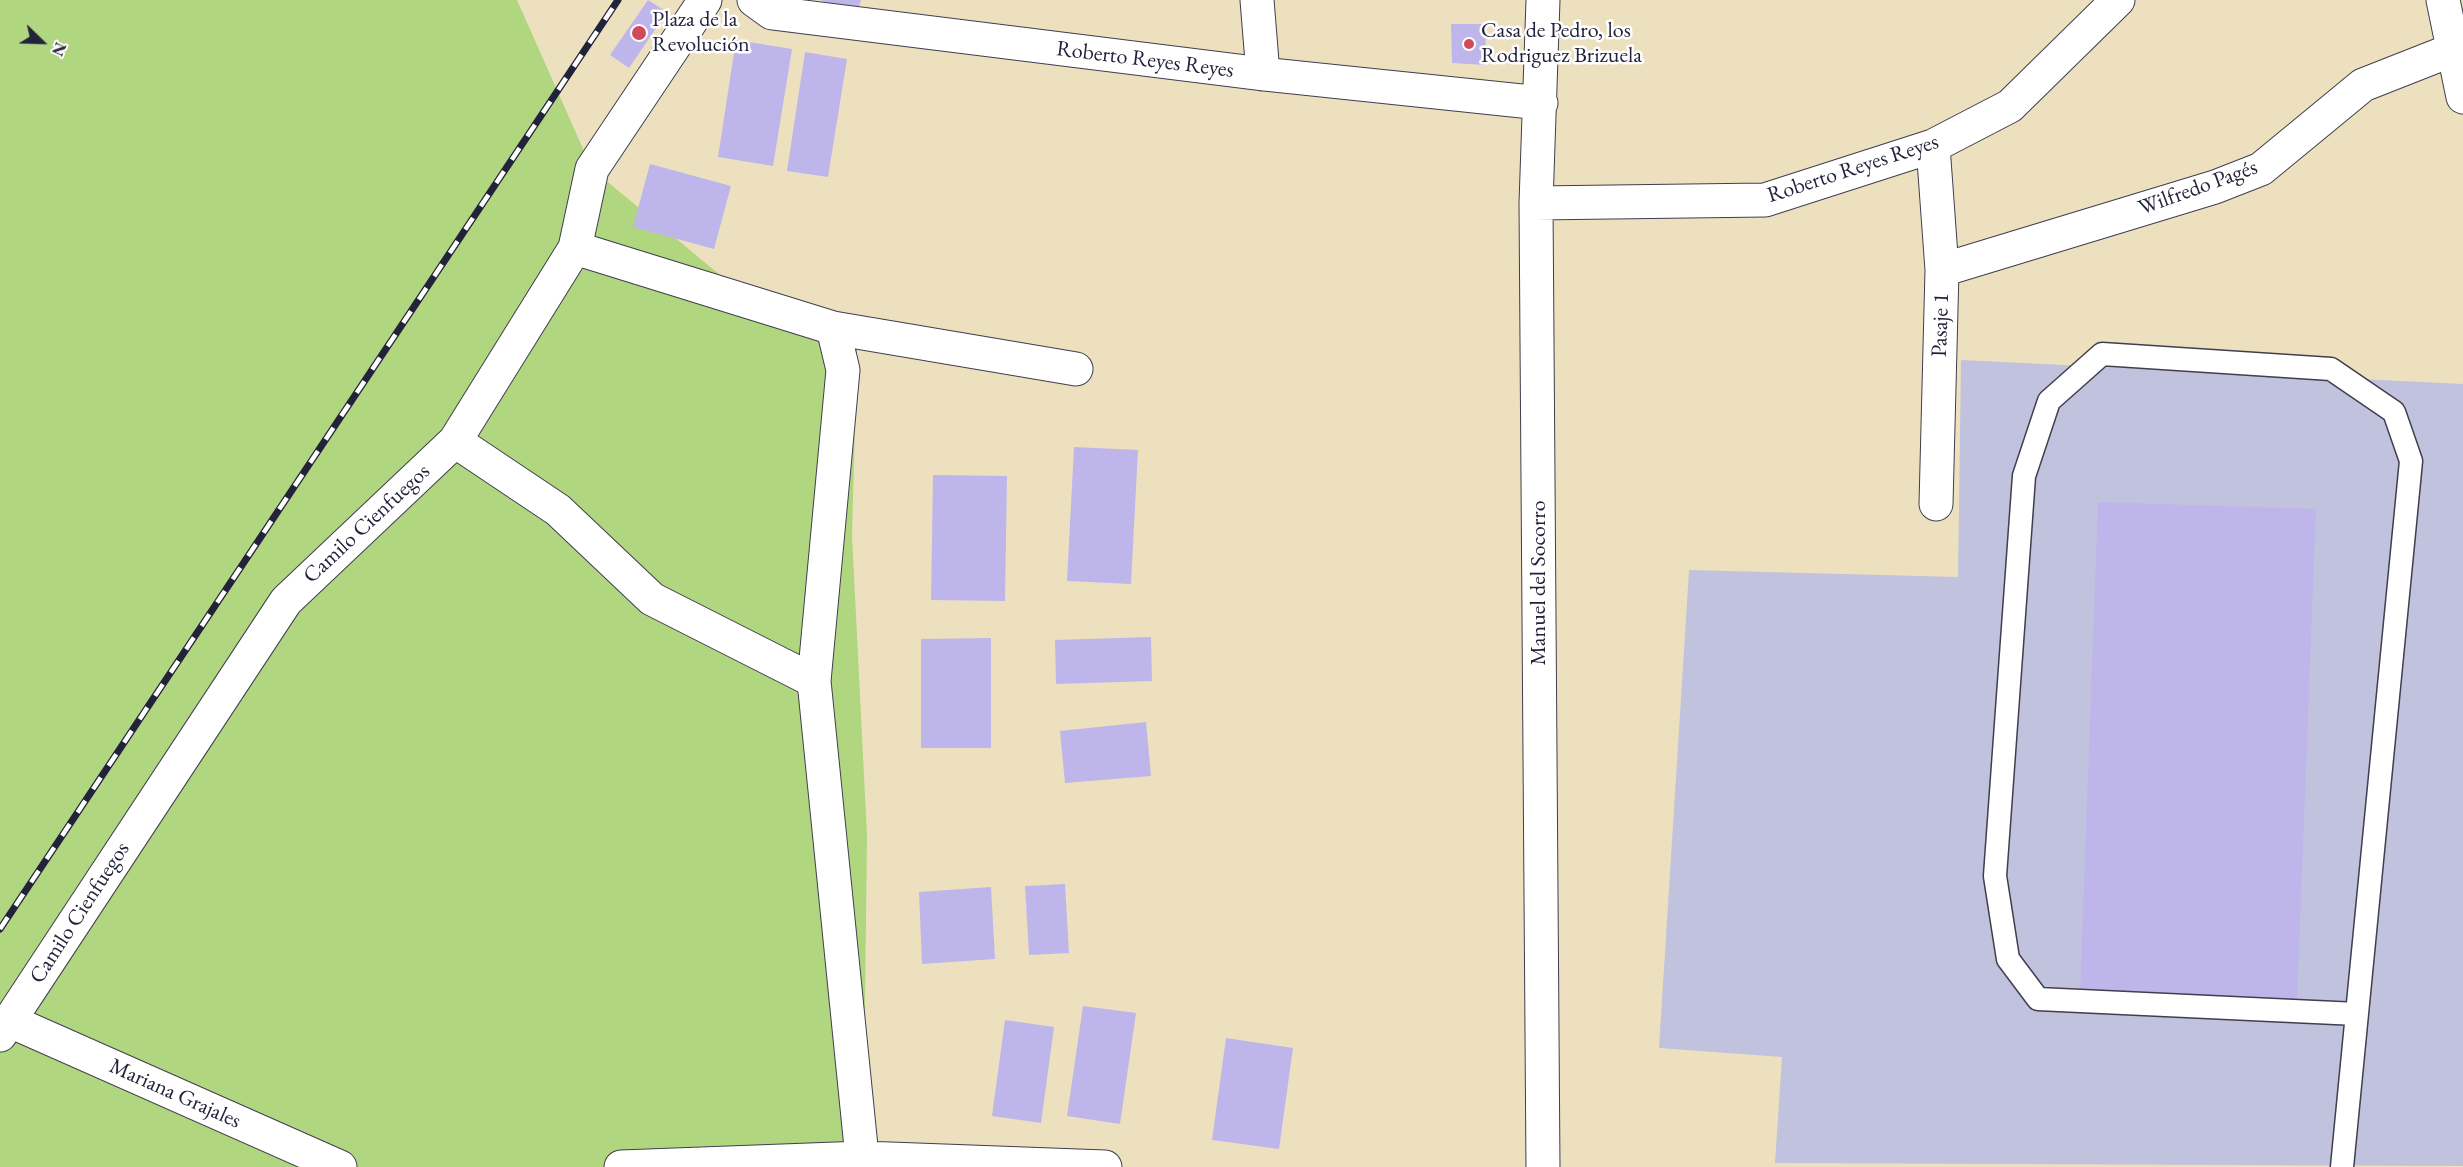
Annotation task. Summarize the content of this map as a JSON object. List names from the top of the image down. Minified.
{"streets":{"street":["Roberto Reyes Reyes","Wilfredo Pagés","Pasaje 1","Camilo Cienfuegos","Manuel del Socorro","Mariana Grajales"]},"crossings":[["Roberto Reyes Reyes","Pasaje 1"],["Roberto Reyes Reyes","Manuel del Socorro"],["Wilfredo Pagés","Pasaje 1"],["Camilo Cienfuegos","Mariana Grajales"]],"places":["Plaza de la Revolución","Casa de Pedro, los Rodriguez Brizuela"],"north":"bottom right"}
